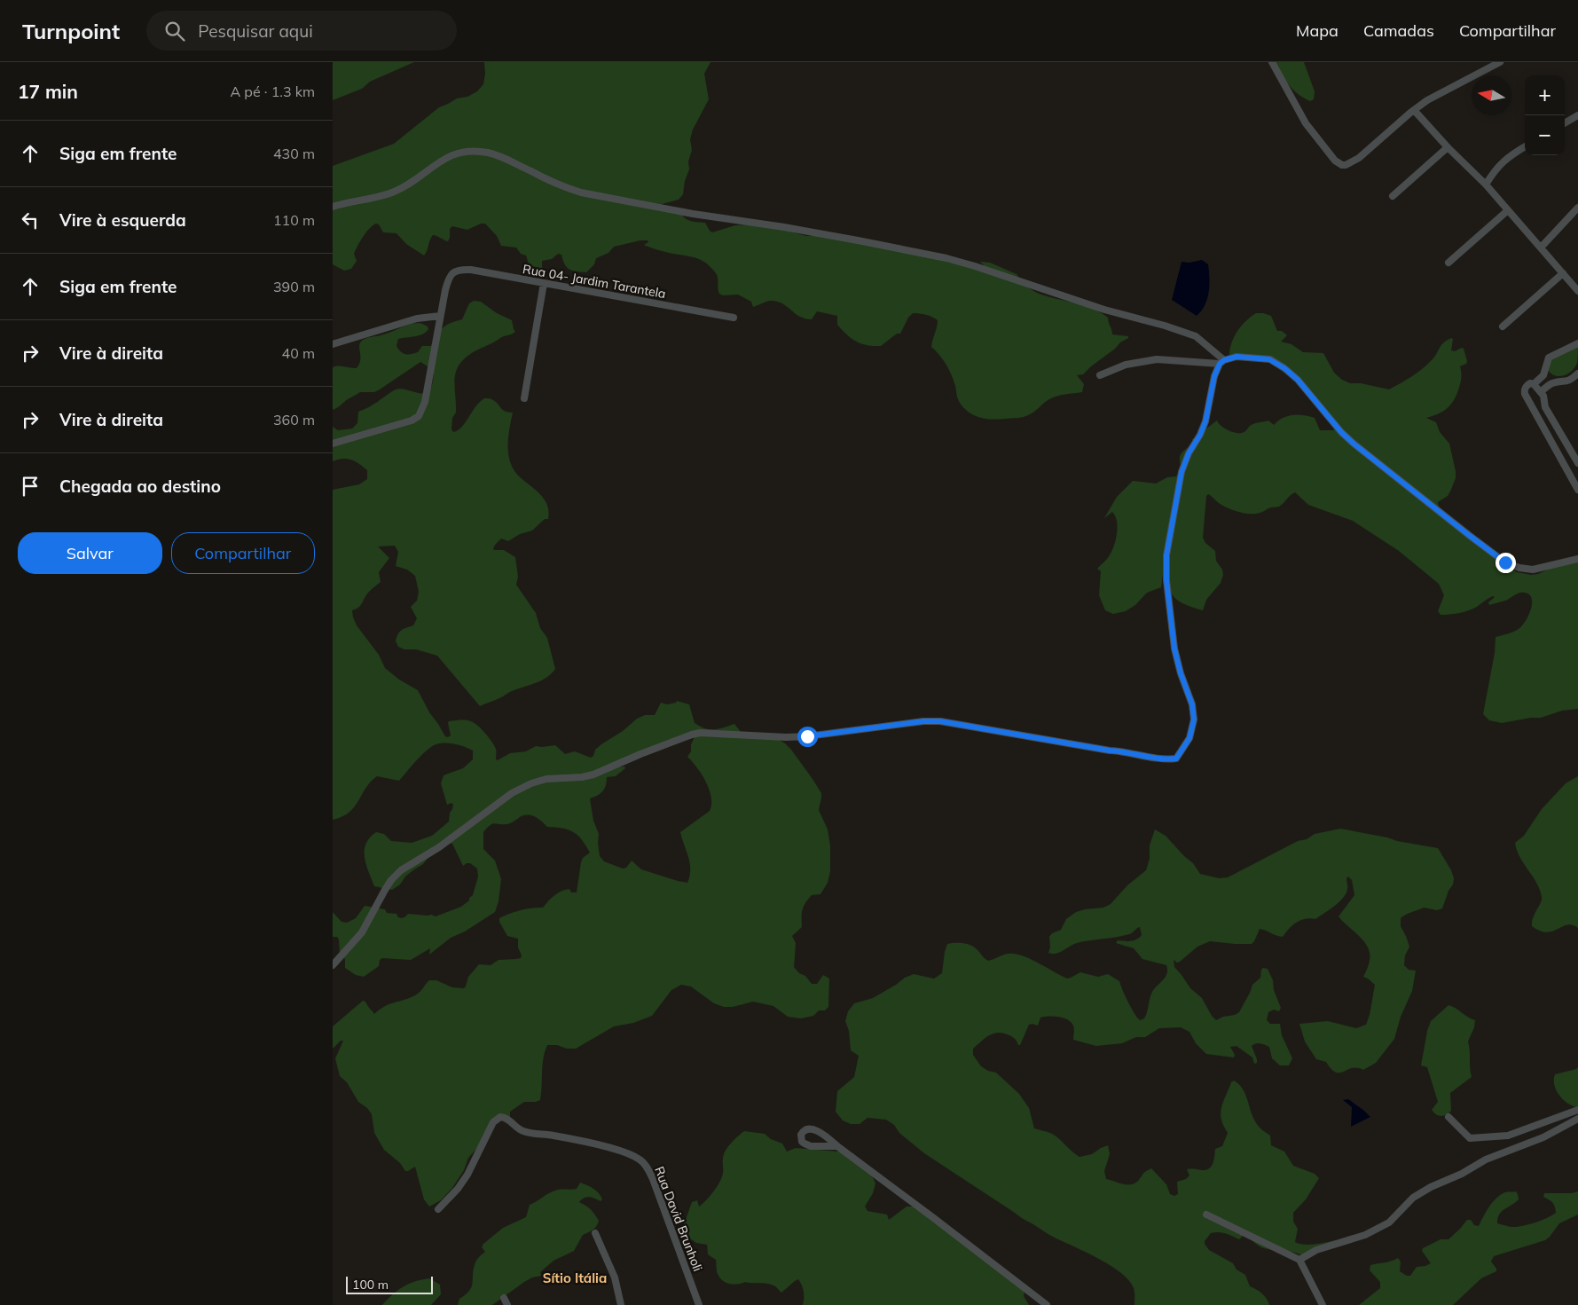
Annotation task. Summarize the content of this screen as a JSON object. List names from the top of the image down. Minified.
{"streets":{"street":["Rua 04- Jardim Tarantela","Rua David Brunholi"]},"districts":["Sítio Itália"],"scale_bar":"100 m","north":"left","page":{"header":"Turnpoint","search":"Pesquisar aqui","nav":["Mapa","Camadas","Compartilhar"],"heading":["17 min","A pé · 1.3 km"],"map_buttons":["+","−"],"list":[["Siga em frente","430 m"],["Vire à esquerda","110 m"],["Siga em frente","390 m"],["Vire à direita","40 m"],["Vire à direita","360 m"],"Chegada ao destino"],"buttons":["Salvar","Compartilhar"],"scale":"100 m"}}
